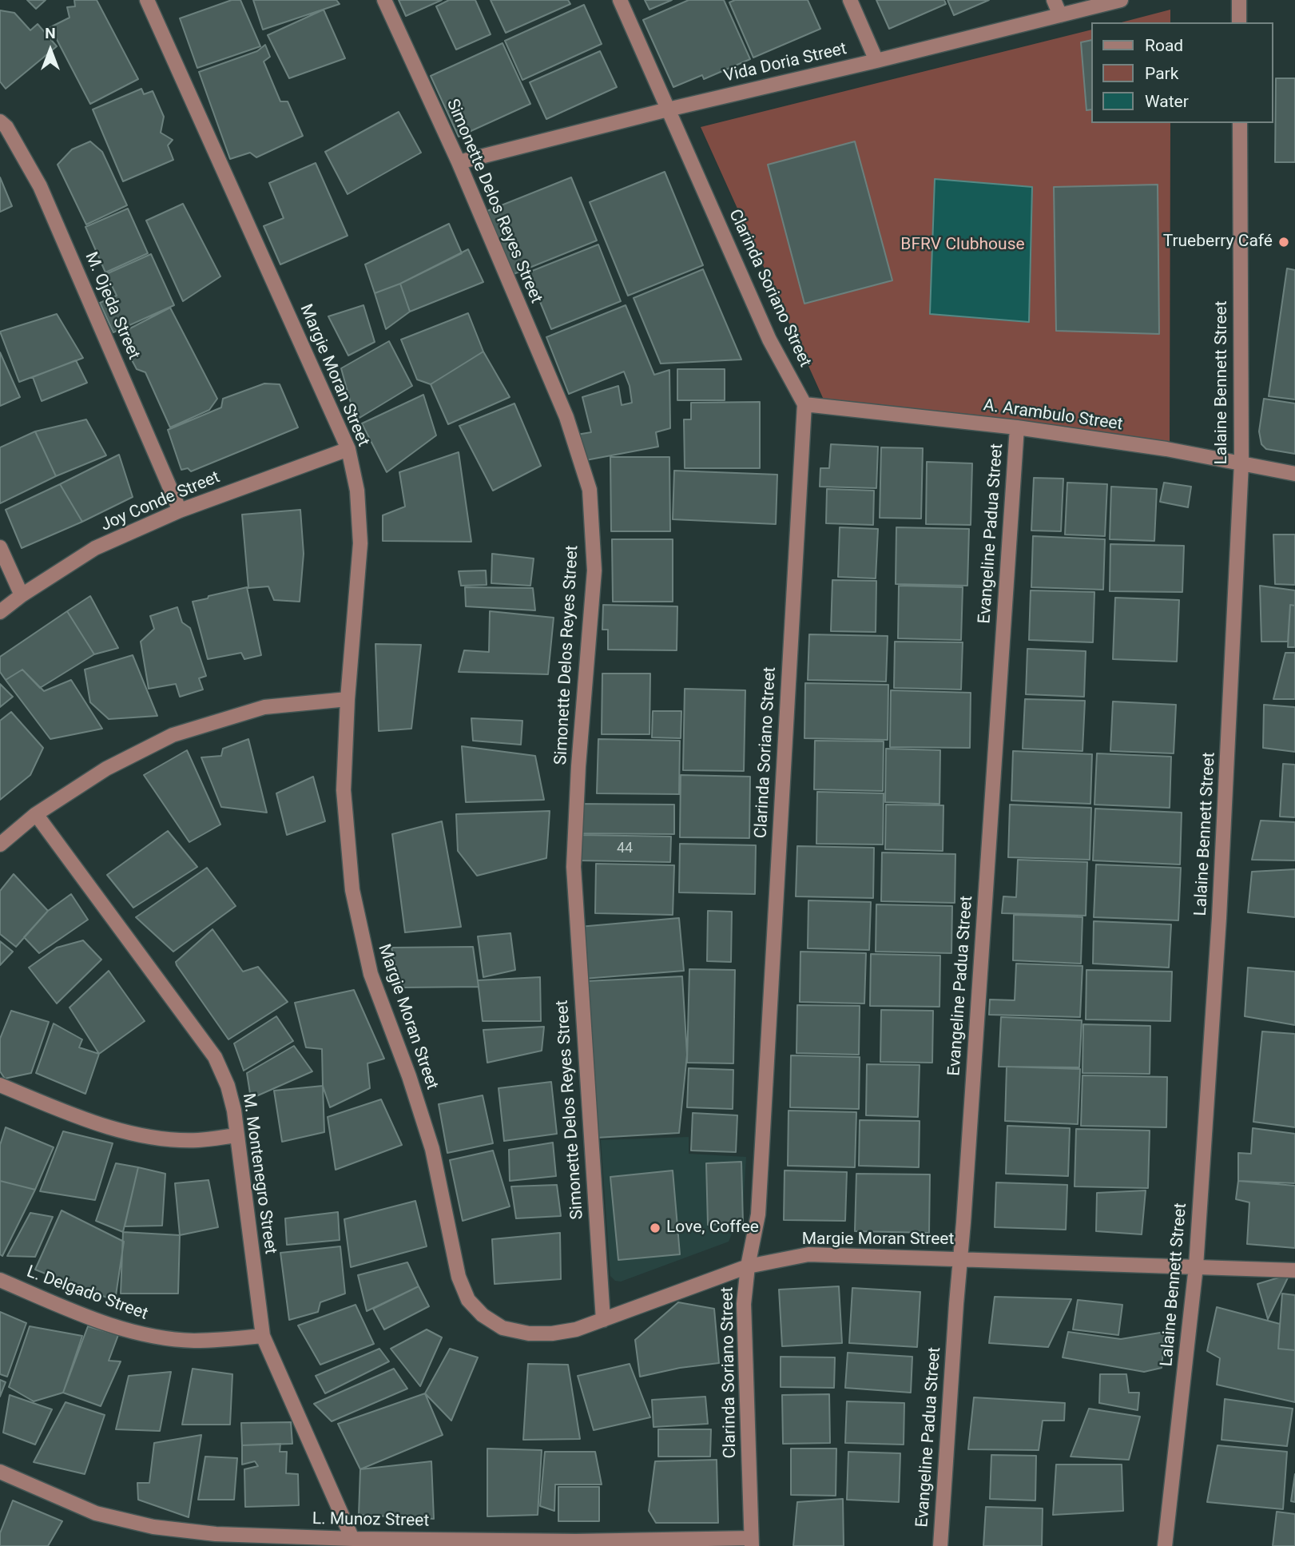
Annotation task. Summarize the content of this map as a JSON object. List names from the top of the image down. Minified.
{"streets":{"street":["Vida Doria Street","Simonette Delos Reyes Street","Clarinda Soriano Street","M. Ojeda Street","Margie Moran Street","Lalaine Bennett Street","A. Arambulo Street","Joy Conde Street","Evangeline Padua Street","M. Montenegro Street","L. Delgado Street","L. Munoz Street"]},"crossings":[["Vida Doria Street","Simonette Delos Reyes Street"],["Vida Doria Street","Clarinda Soriano Street"],["Simonette Delos Reyes Street","Margie Moran Street"],["Clarinda Soriano Street","Margie Moran Street"],["Clarinda Soriano Street","A. Arambulo Street"],["Clarinda Soriano Street","L. Munoz Street"],["M. Ojeda Street","Joy Conde Street"],["Margie Moran Street","Lalaine Bennett Street"],["Margie Moran Street","Joy Conde Street"],["Margie Moran Street","Evangeline Padua Street"],["Lalaine Bennett Street","A. Arambulo Street"],["A. Arambulo Street","Evangeline Padua Street"],["M. Montenegro Street","L. Delgado Street"],["M. Montenegro Street","L. Munoz Street"]],"parks":["BFRV Clubhouse"],"places":["Trueberry Café","Love, Coffee"],"house_numbers":["44"],"legend":["Road","Park","Water"],"north":"top"}
